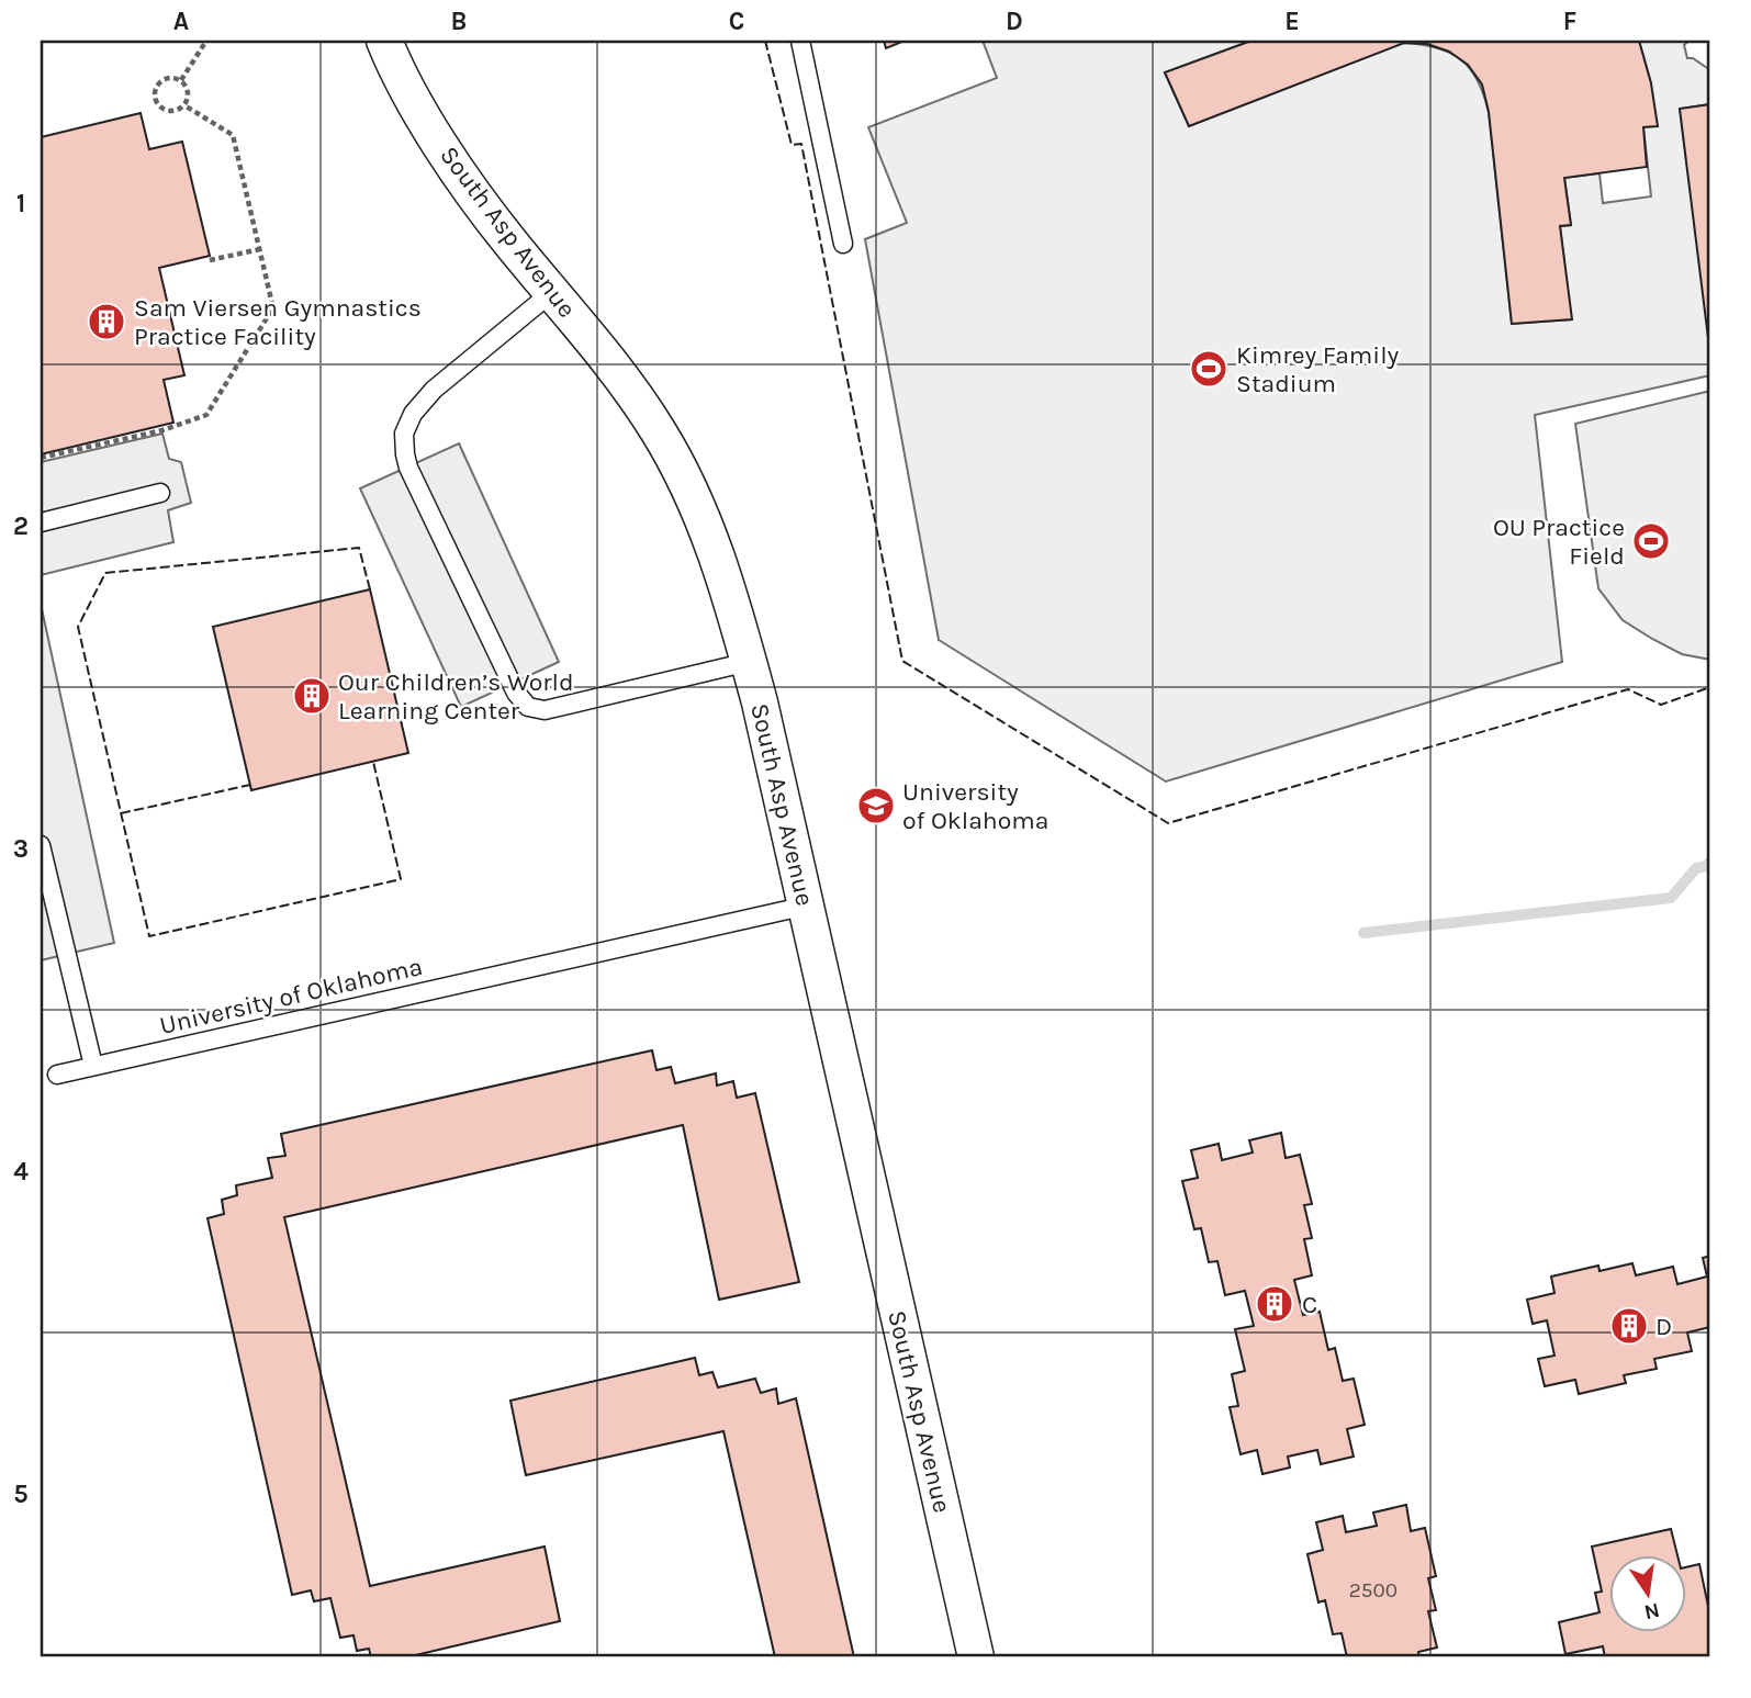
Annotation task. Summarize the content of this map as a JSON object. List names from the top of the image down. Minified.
{"streets":{"street":["South Asp Avenue"],"lane":["University of Oklahoma"]},"crossings":[["South Asp Avenue","University of Oklahoma"]],"places":{"building":["Sam Viersen Gymnastics Practice Facility","Our Children’s World Learning Center","C","D"],"sports":["Kimrey Family Stadium","OU Practice Field"],"school or university":["University of Oklahoma"]},"house_numbers":["2500"],"north":"bottom","grid":{"columns":["A","B","C","D","E","F"],"rows":["1","2","3","4","5"]}}
